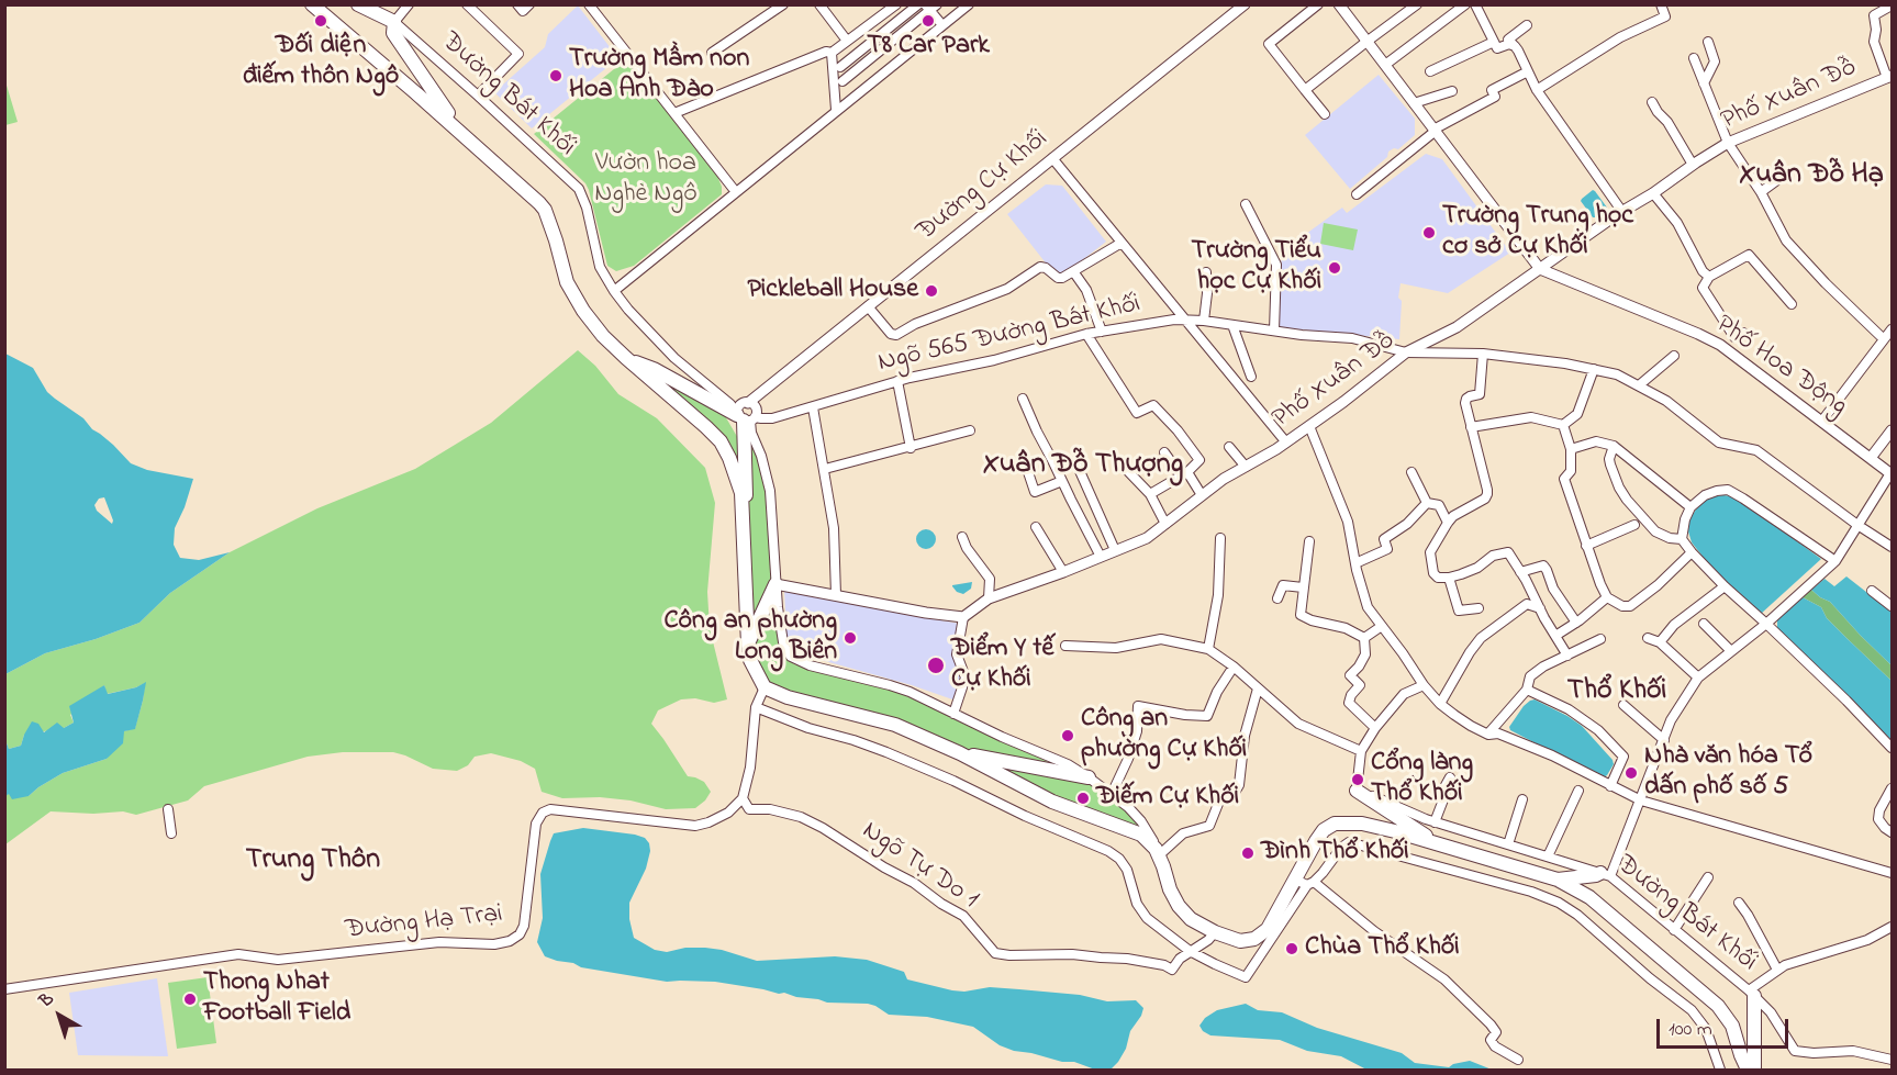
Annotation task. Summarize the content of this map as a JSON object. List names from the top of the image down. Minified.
{"streets":{"street":["Đường Bát Khối","Phố Xuân Đỗ","Đường Cự Khối","Ngõ 565 Đường Bát Khối","Phố Hoa Động","Ngõ Tự Do 1","Đường Hạ Trại"]},"crossings":[["Đường Bát Khối","Ngõ 565 Đường Bát Khối"],["Phố Xuân Đỗ","Ngõ 565 Đường Bát Khối"],["Phố Xuân Đỗ","Phố Hoa Động"],["Ngõ Tự Do 1","Đường Hạ Trại"]],"districts":["Xuân Đỗ Hạ","Xuân Đỗ Thượng","Thổ Khối","Trung Thôn"],"parks":["Vườn hoa Nghè Ngô"],"places":["Đối diện điếm thôn Ngô","T8 Car Park","Trường Mầm non Hoa Anh Đào","Trường Trung học cơ sở Cự Khối","Trường Tiểu học Cự Khối","Pickleball House","Công an phường Long Biên","Điểm Y tế Cự Khối","Công an phường Cự Khối","Nhà văn hóa Tổ dấn phố số 5","Cổng làng Thổ Khối","Điếm Cự Khối","Đình Thổ Khối","Chùa Thổ Khối","Thong Nhat Football Field"],"scale_bar":"100 m","north":"top left"}
